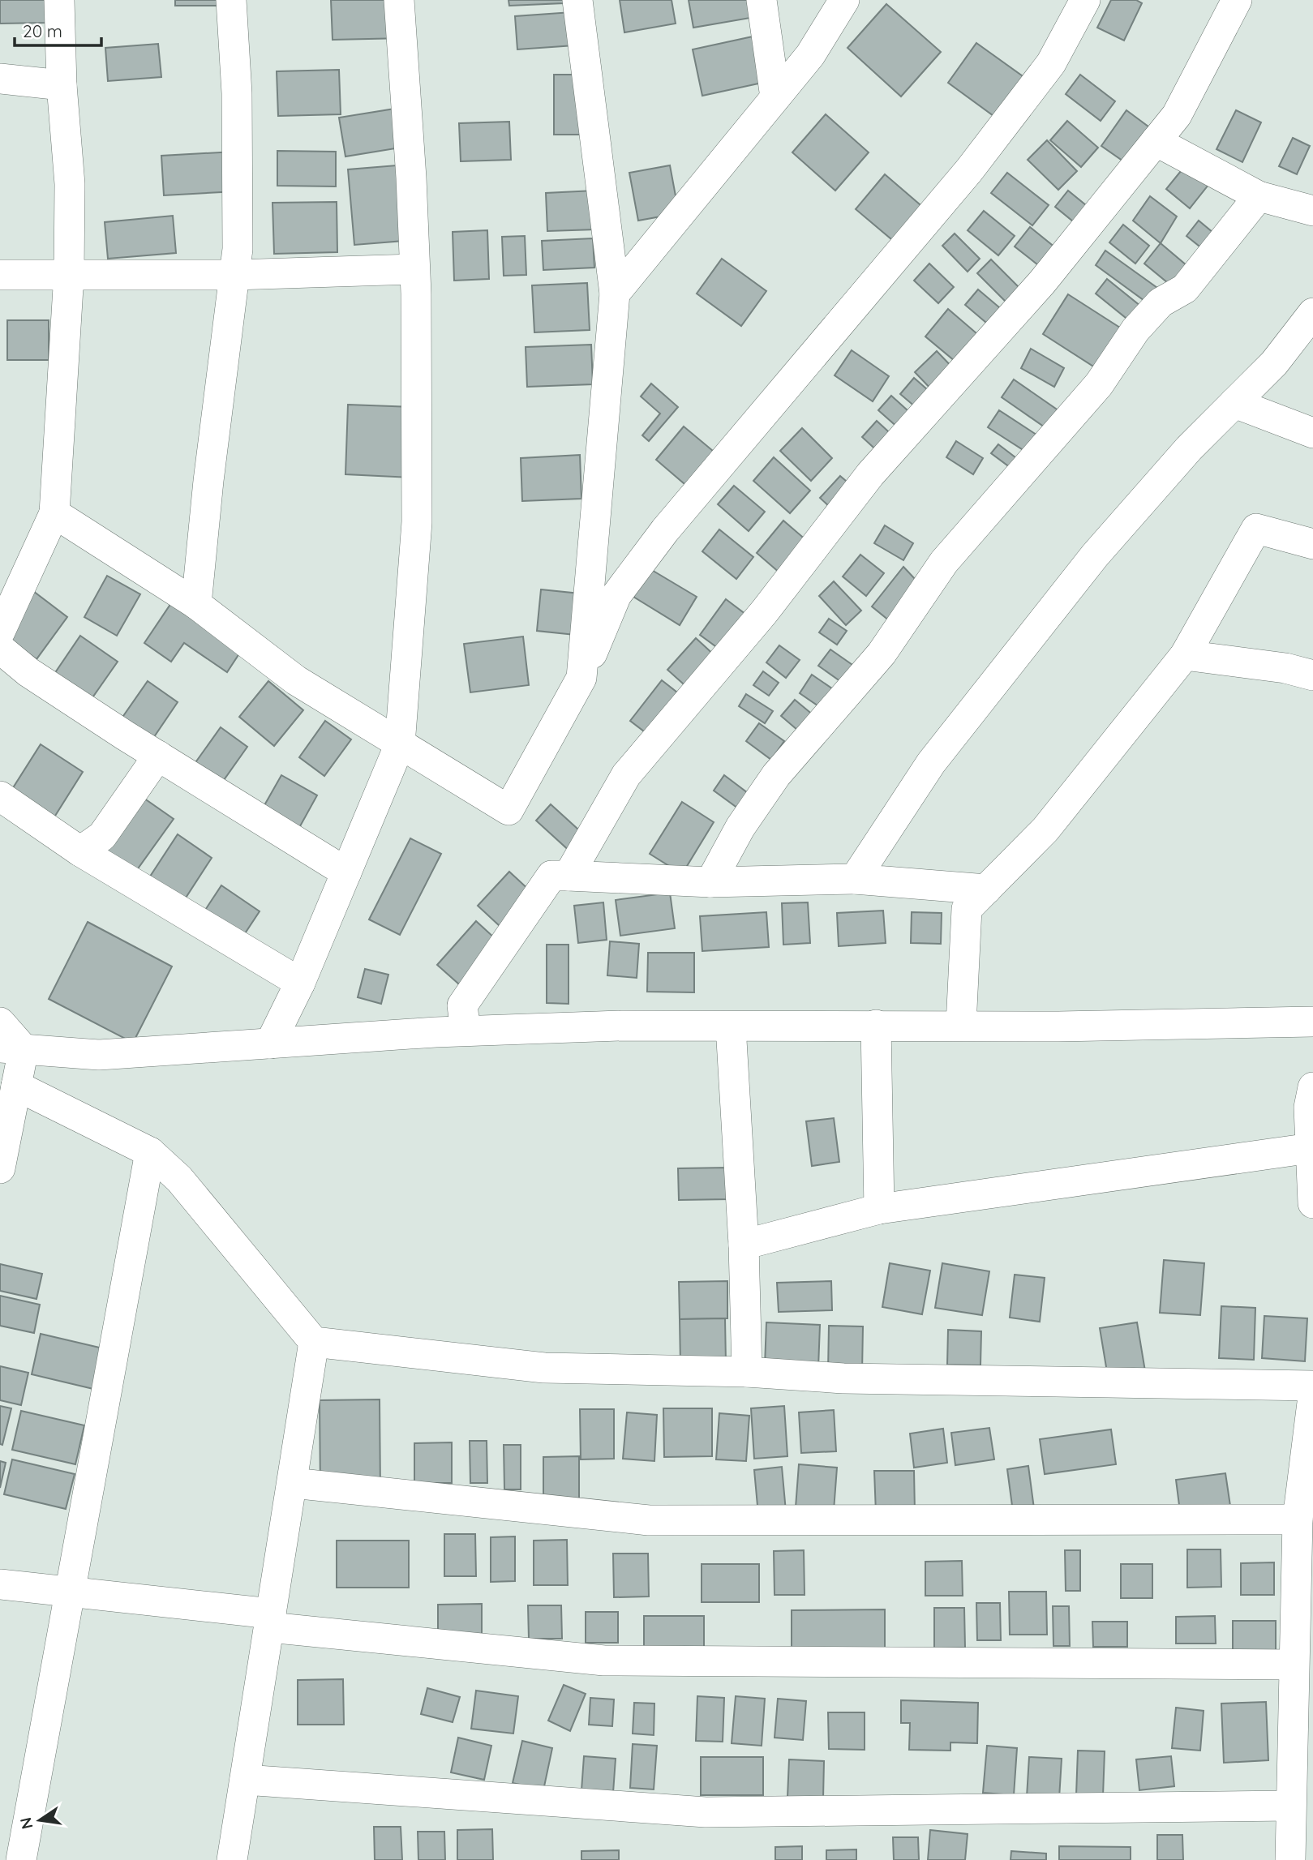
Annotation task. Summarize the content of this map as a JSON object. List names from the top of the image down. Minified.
{"scale_bar":"20 m","north":"left"}
